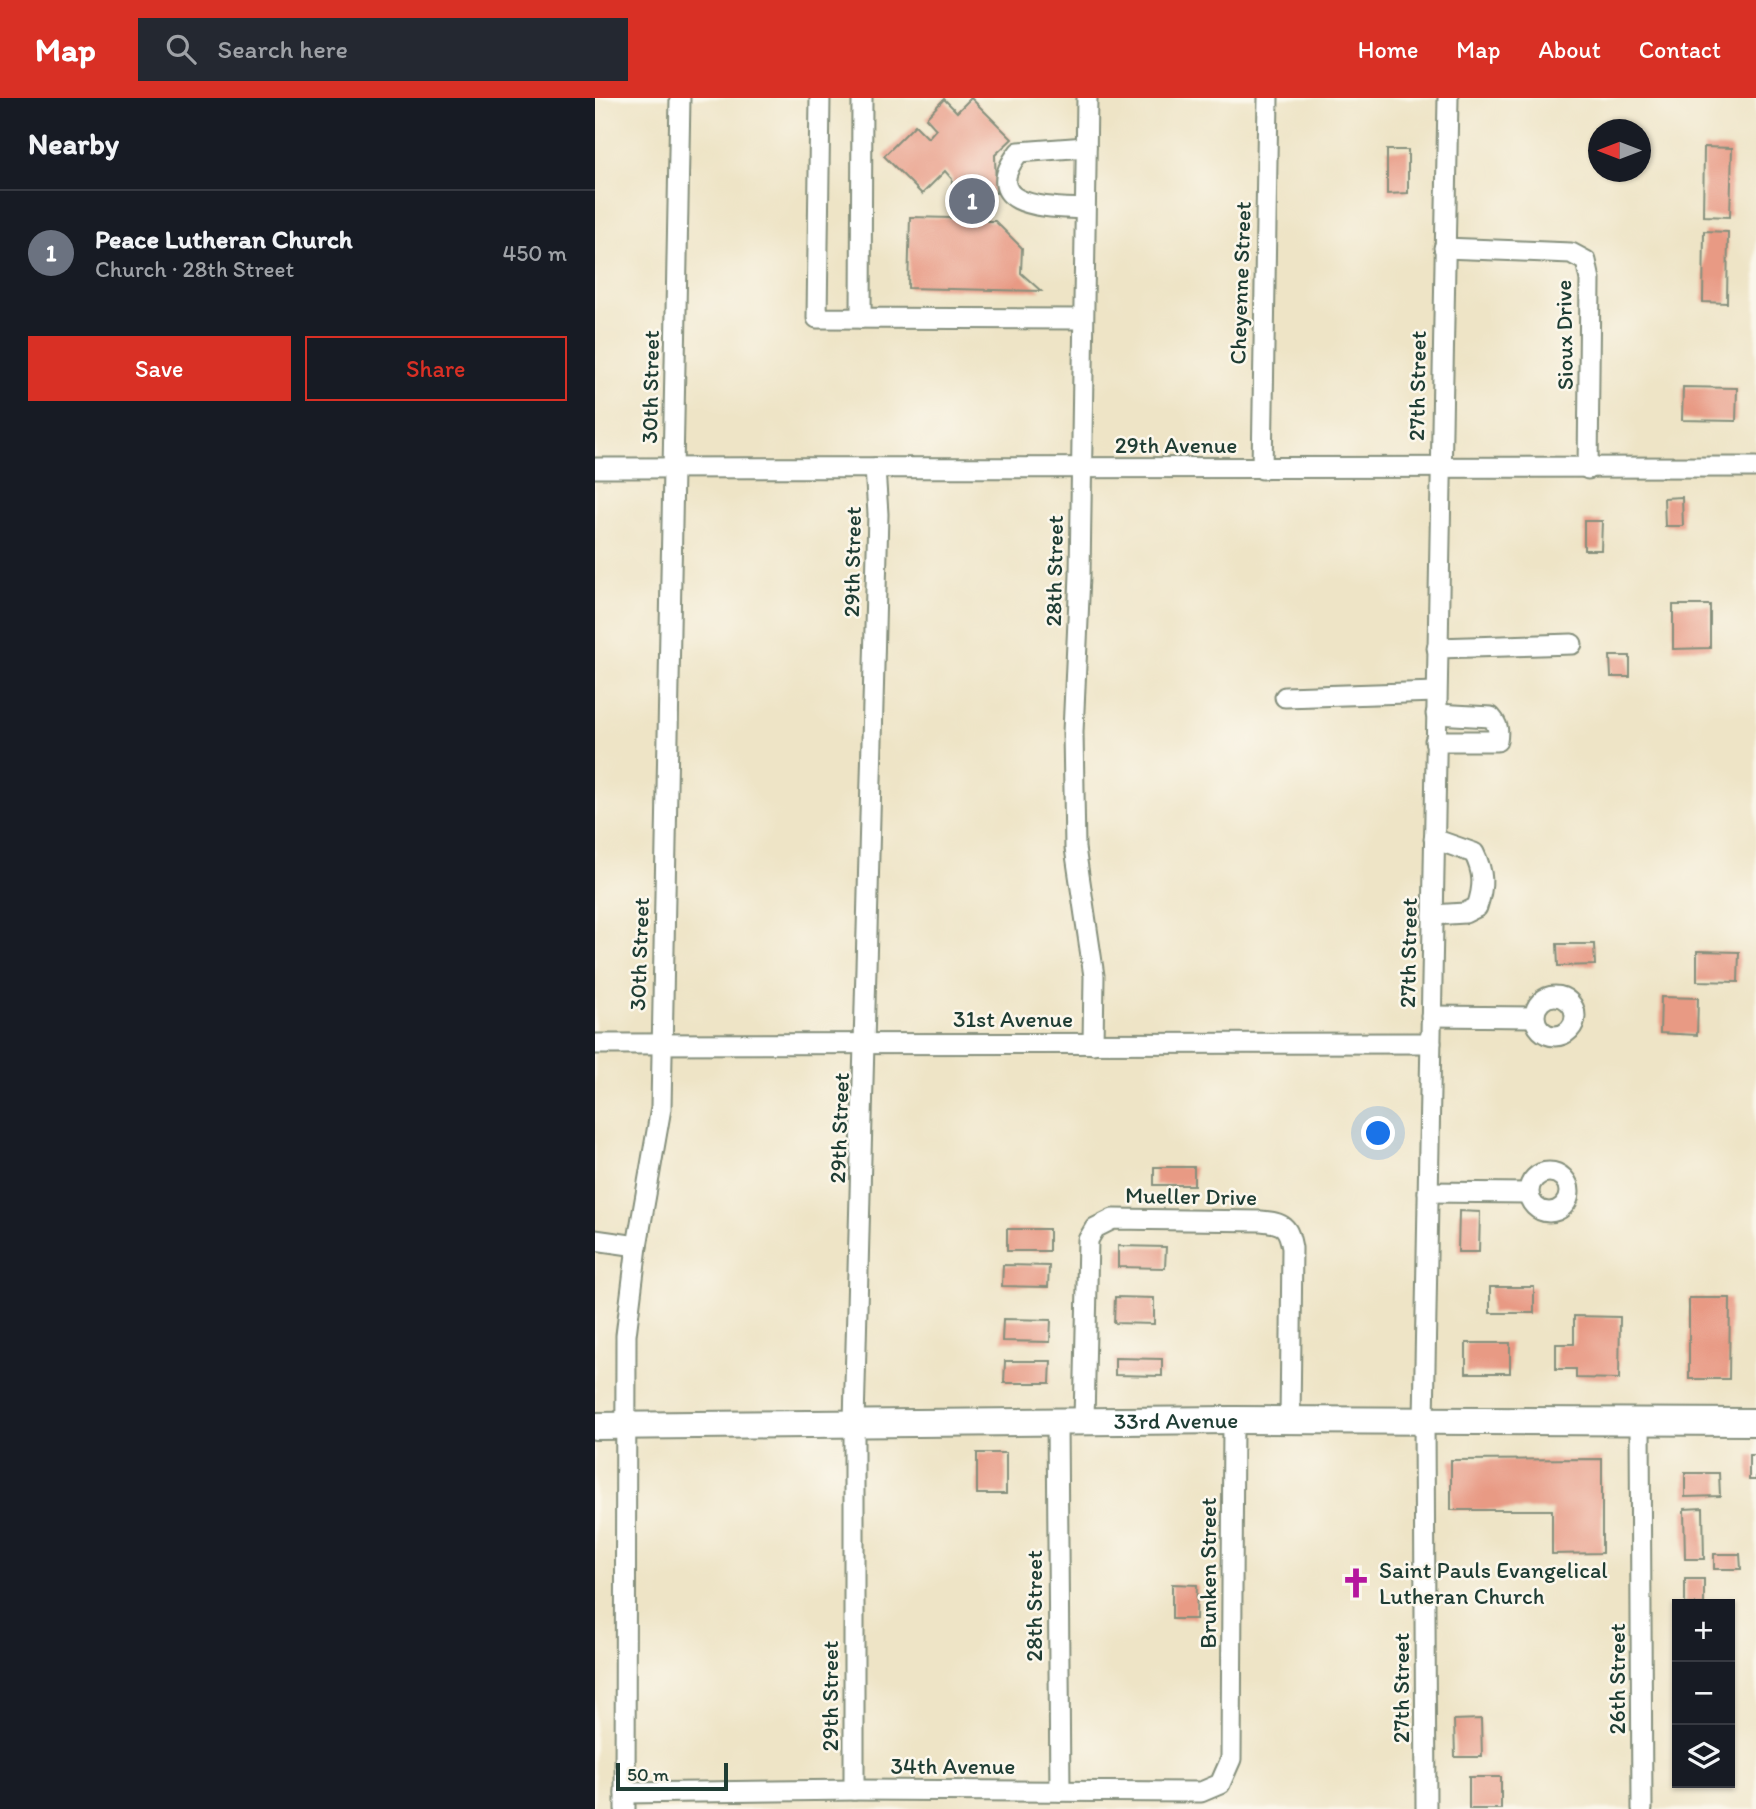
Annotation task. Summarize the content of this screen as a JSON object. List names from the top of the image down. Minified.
{"streets":{"main road":["33rd Avenue"],"street":["Cheyenne Street","Sioux Drive","27th Street","30th Street","29th Avenue","29th Street","28th Street","31st Avenue","Mueller Drive","Brunken Street","26th Street","34th Avenue"]},"crossings":[["Cheyenne Street","29th Avenue"],["Sioux Drive","27th Street"],["Sioux Drive","29th Avenue"],["27th Street","29th Avenue"],["27th Street","31st Avenue"],["27th Street","33rd Avenue"],["30th Street","29th Avenue"],["30th Street","31st Avenue"],["30th Street","33rd Avenue"],["30th Street","34th Avenue"],["29th Avenue","29th Street"],["29th Avenue","28th Street"],["29th Street","31st Avenue"],["29th Street","33rd Avenue"],["29th Street","34th Avenue"],["28th Street","31st Avenue"],["28th Street","33rd Avenue"],["28th Street","34th Avenue"],["Mueller Drive","33rd Avenue"],["33rd Avenue","Brunken Street"],["33rd Avenue","26th Street"],["Brunken Street","34th Avenue"]],"places":{"church":["Saint Pauls Evangelical Lutheran Church"]},"scale_bar":"50 m","north":"left","page":{"header":"Map","search":"Search here","nav":["Home","Map","About","Contact"],"heading":"Nearby","pins":"1","list":[{"mark":"1","name":"Peace Lutheran Church","note":"Church · 28th Street","value":"450 m"}],"buttons":["Save","Share"],"map_buttons":["+","−"],"scale":"50 m"}}
